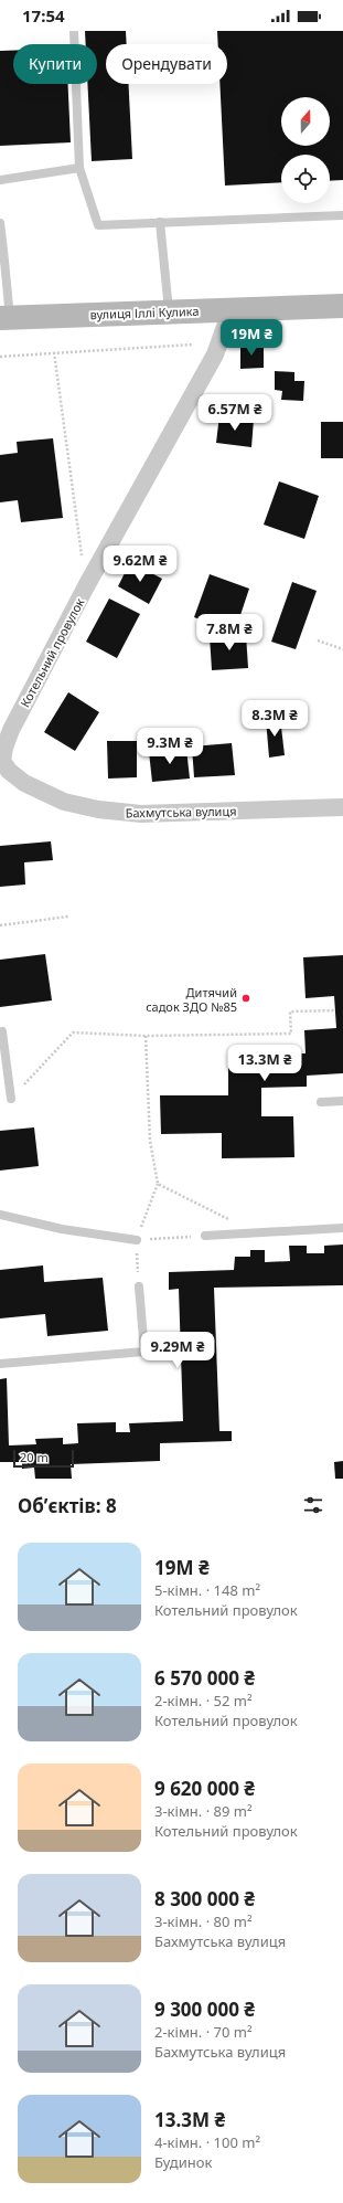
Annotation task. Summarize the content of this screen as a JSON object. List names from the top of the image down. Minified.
{"streets":{"street":["вулиця Іллі Кулика","Котельний провулок","Бахмутська вулиця"]},"crossings":[["вулиця Іллі Кулика","Котельний провулок"],["Котельний провулок","Бахмутська вулиця"]],"places":["Дитячий садок ЗДО №85"],"scale_bar":"20 m","north":"top","page":{"status":"17:54","chip":["Купити","Орендувати"],"price":["19M ₴","6.57M ₴","9.62M ₴","7.8M ₴","8.3M ₴","9.3M ₴","13.3M ₴","9.29M ₴"],"scale":"20 m","heading":"Об’єктів: 8","list":[{"name":"19M ₴","note":"5-кімн. · 148 m² · Котельний провулок"},{"name":"6 570 000 ₴","note":"2-кімн. · 52 m² · Котельний провулок"},{"name":"9 620 000 ₴","note":"3-кімн. · 89 m² · Котельний провулок"},{"name":"8 300 000 ₴","note":"3-кімн. · 80 m² · Бахмутська вулиця"},{"name":"9 300 000 ₴","note":"2-кімн. · 70 m² · Бахмутська вулиця"},{"name":"13.3M ₴","note":"4-кімн. · 100 m² · Будинок"}]}}
